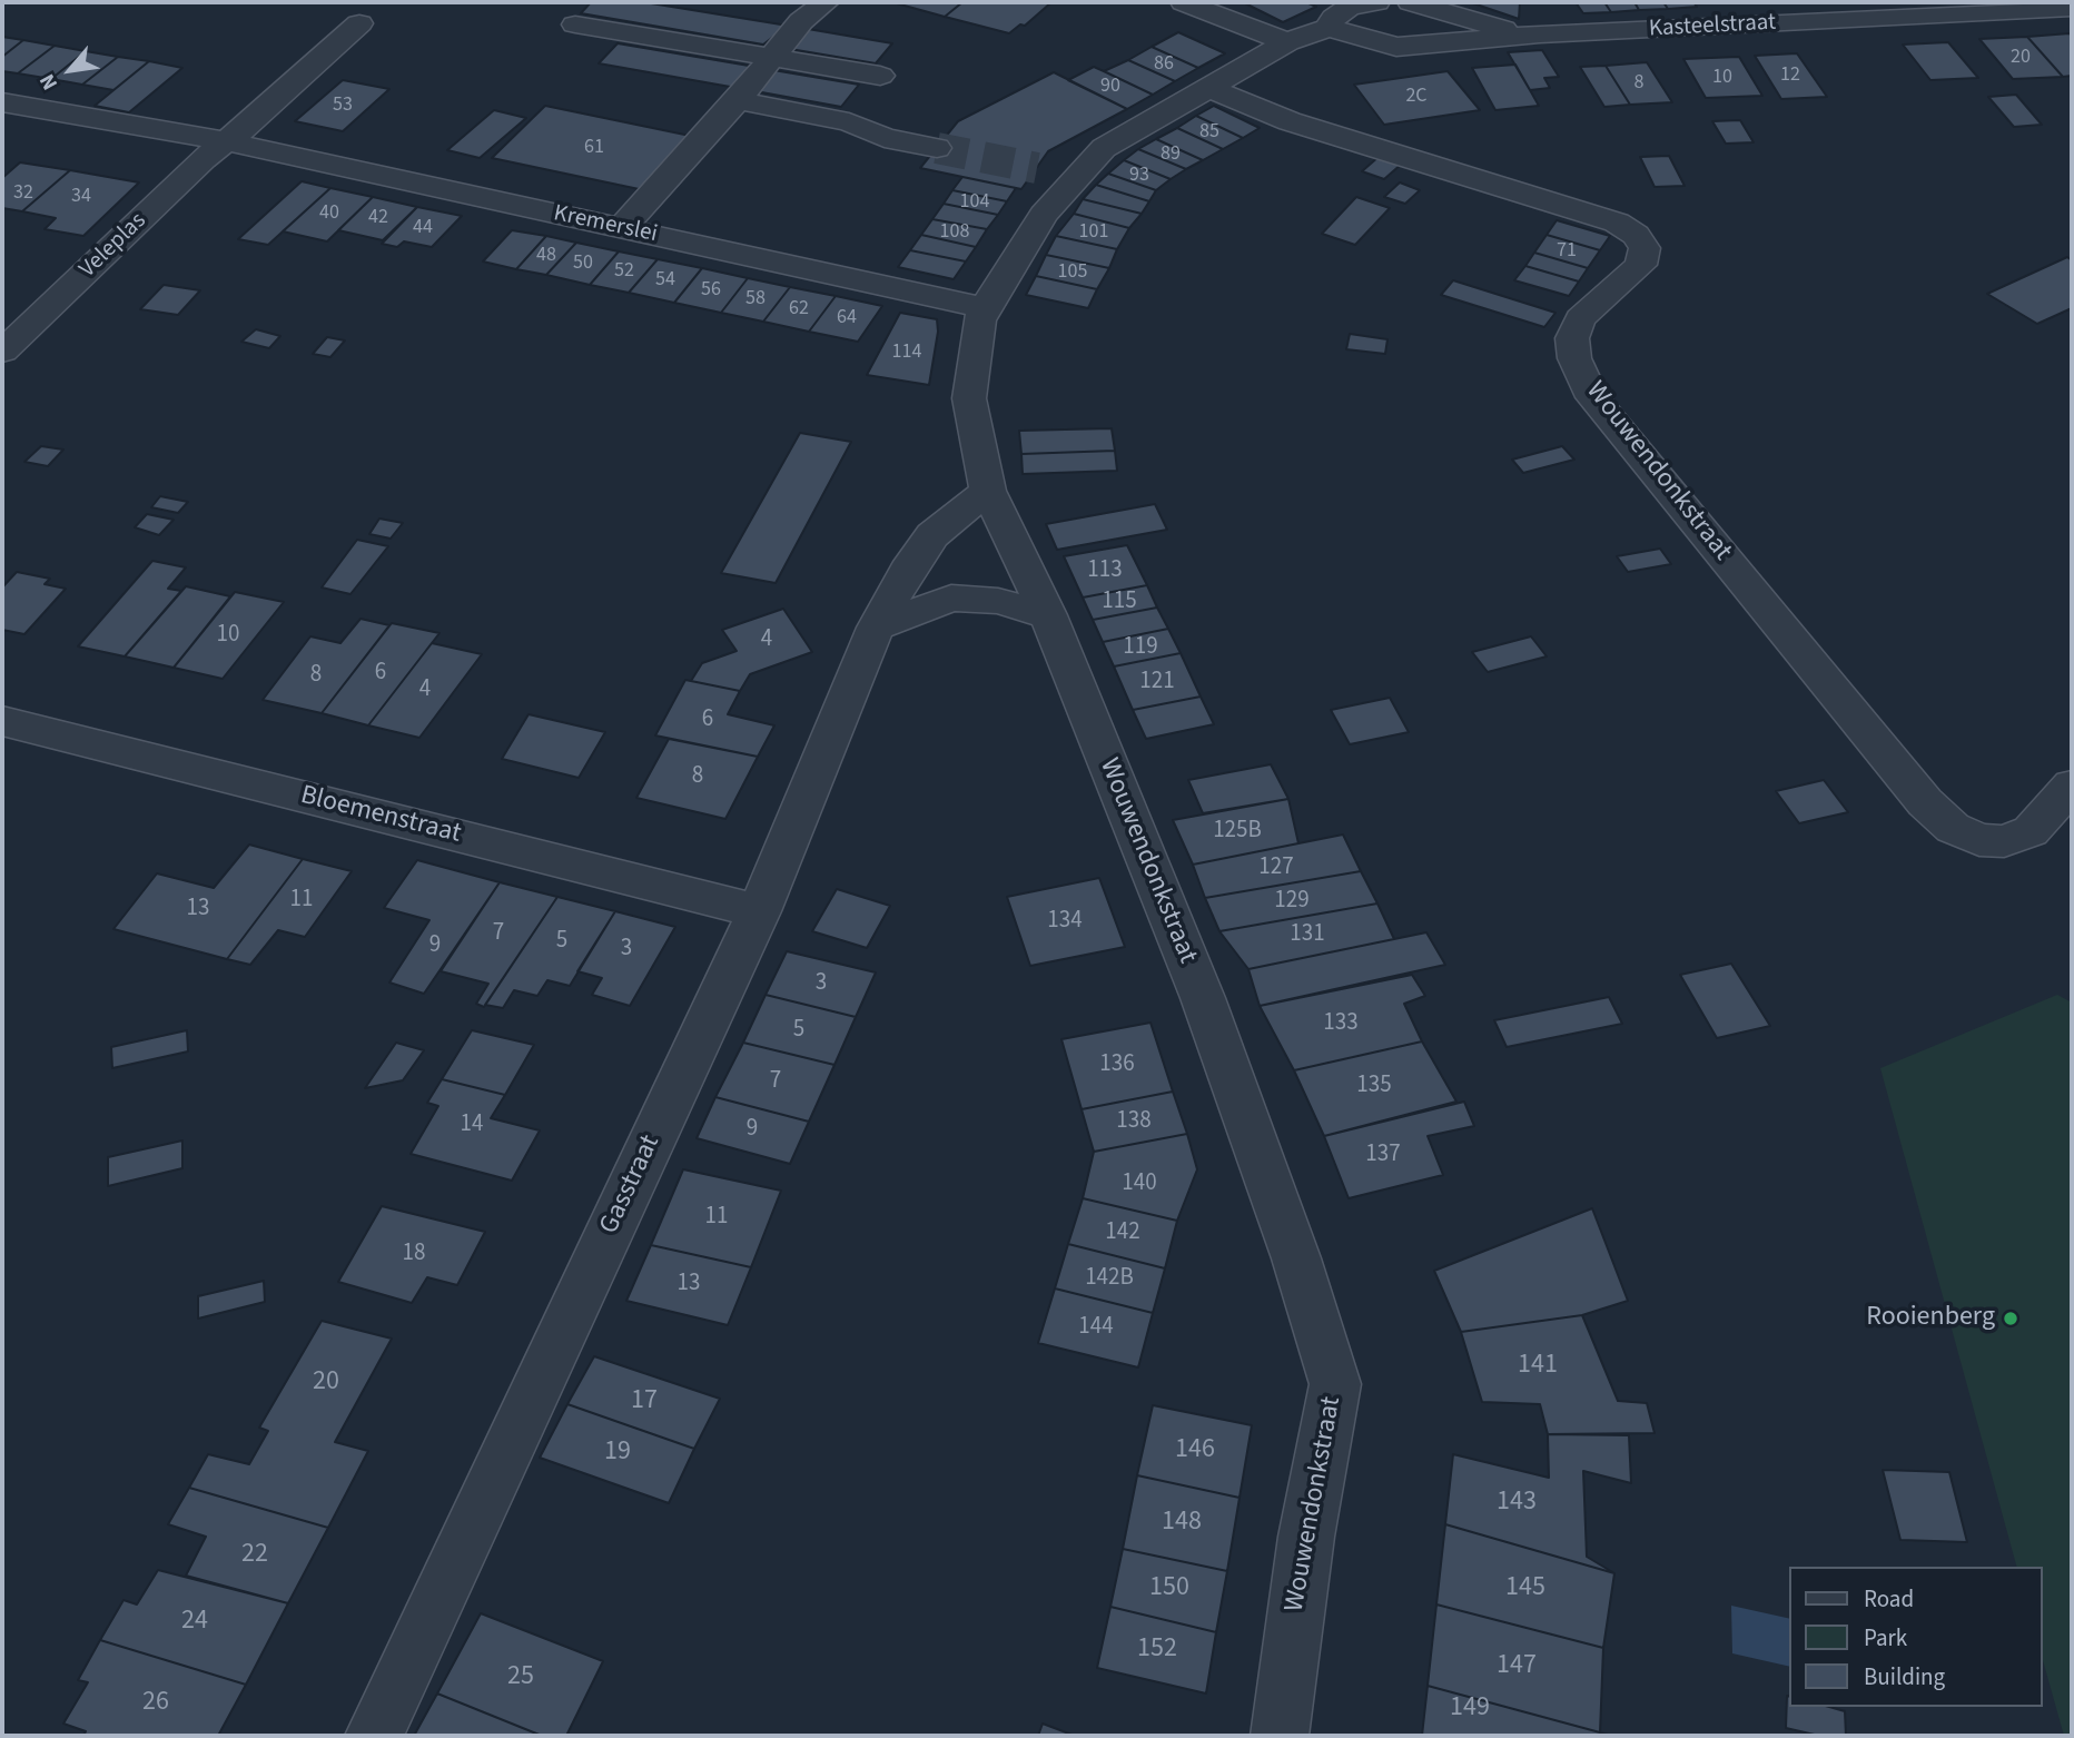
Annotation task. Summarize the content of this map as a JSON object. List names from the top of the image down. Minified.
{"streets":{"street":["Kasteelstraat","Kremerslei","Veleplas","Wouwendonkstraat","Bloemenstraat","Gasstraat"]},"crossings":[["Kasteelstraat","Wouwendonkstraat"],["Kremerslei","Veleplas"],["Kremerslei","Wouwendonkstraat"],["Wouwendonkstraat","Gasstraat"],["Bloemenstraat","Gasstraat"]],"places":["Rooienberg"],"house_numbers":["20","86","12","10","8","90","2C","53","85","61","89","93","32","34","104","40","42","44","108","101","71","48","50","52","105","54","56","58","62","64","114","113","115","10","4","119","6","8","121","4","6","8","125B","127","11","129","13","134","7","131","5","9","3","3","133","5","136","7","135","138","14","9","137","140","11","142","18","142B","13","144","141","20","17","146","19","143","148","22","150","145","24","152","147","25","26","149"],"legend":["Road","Park","Building"],"north":"bottom left"}
